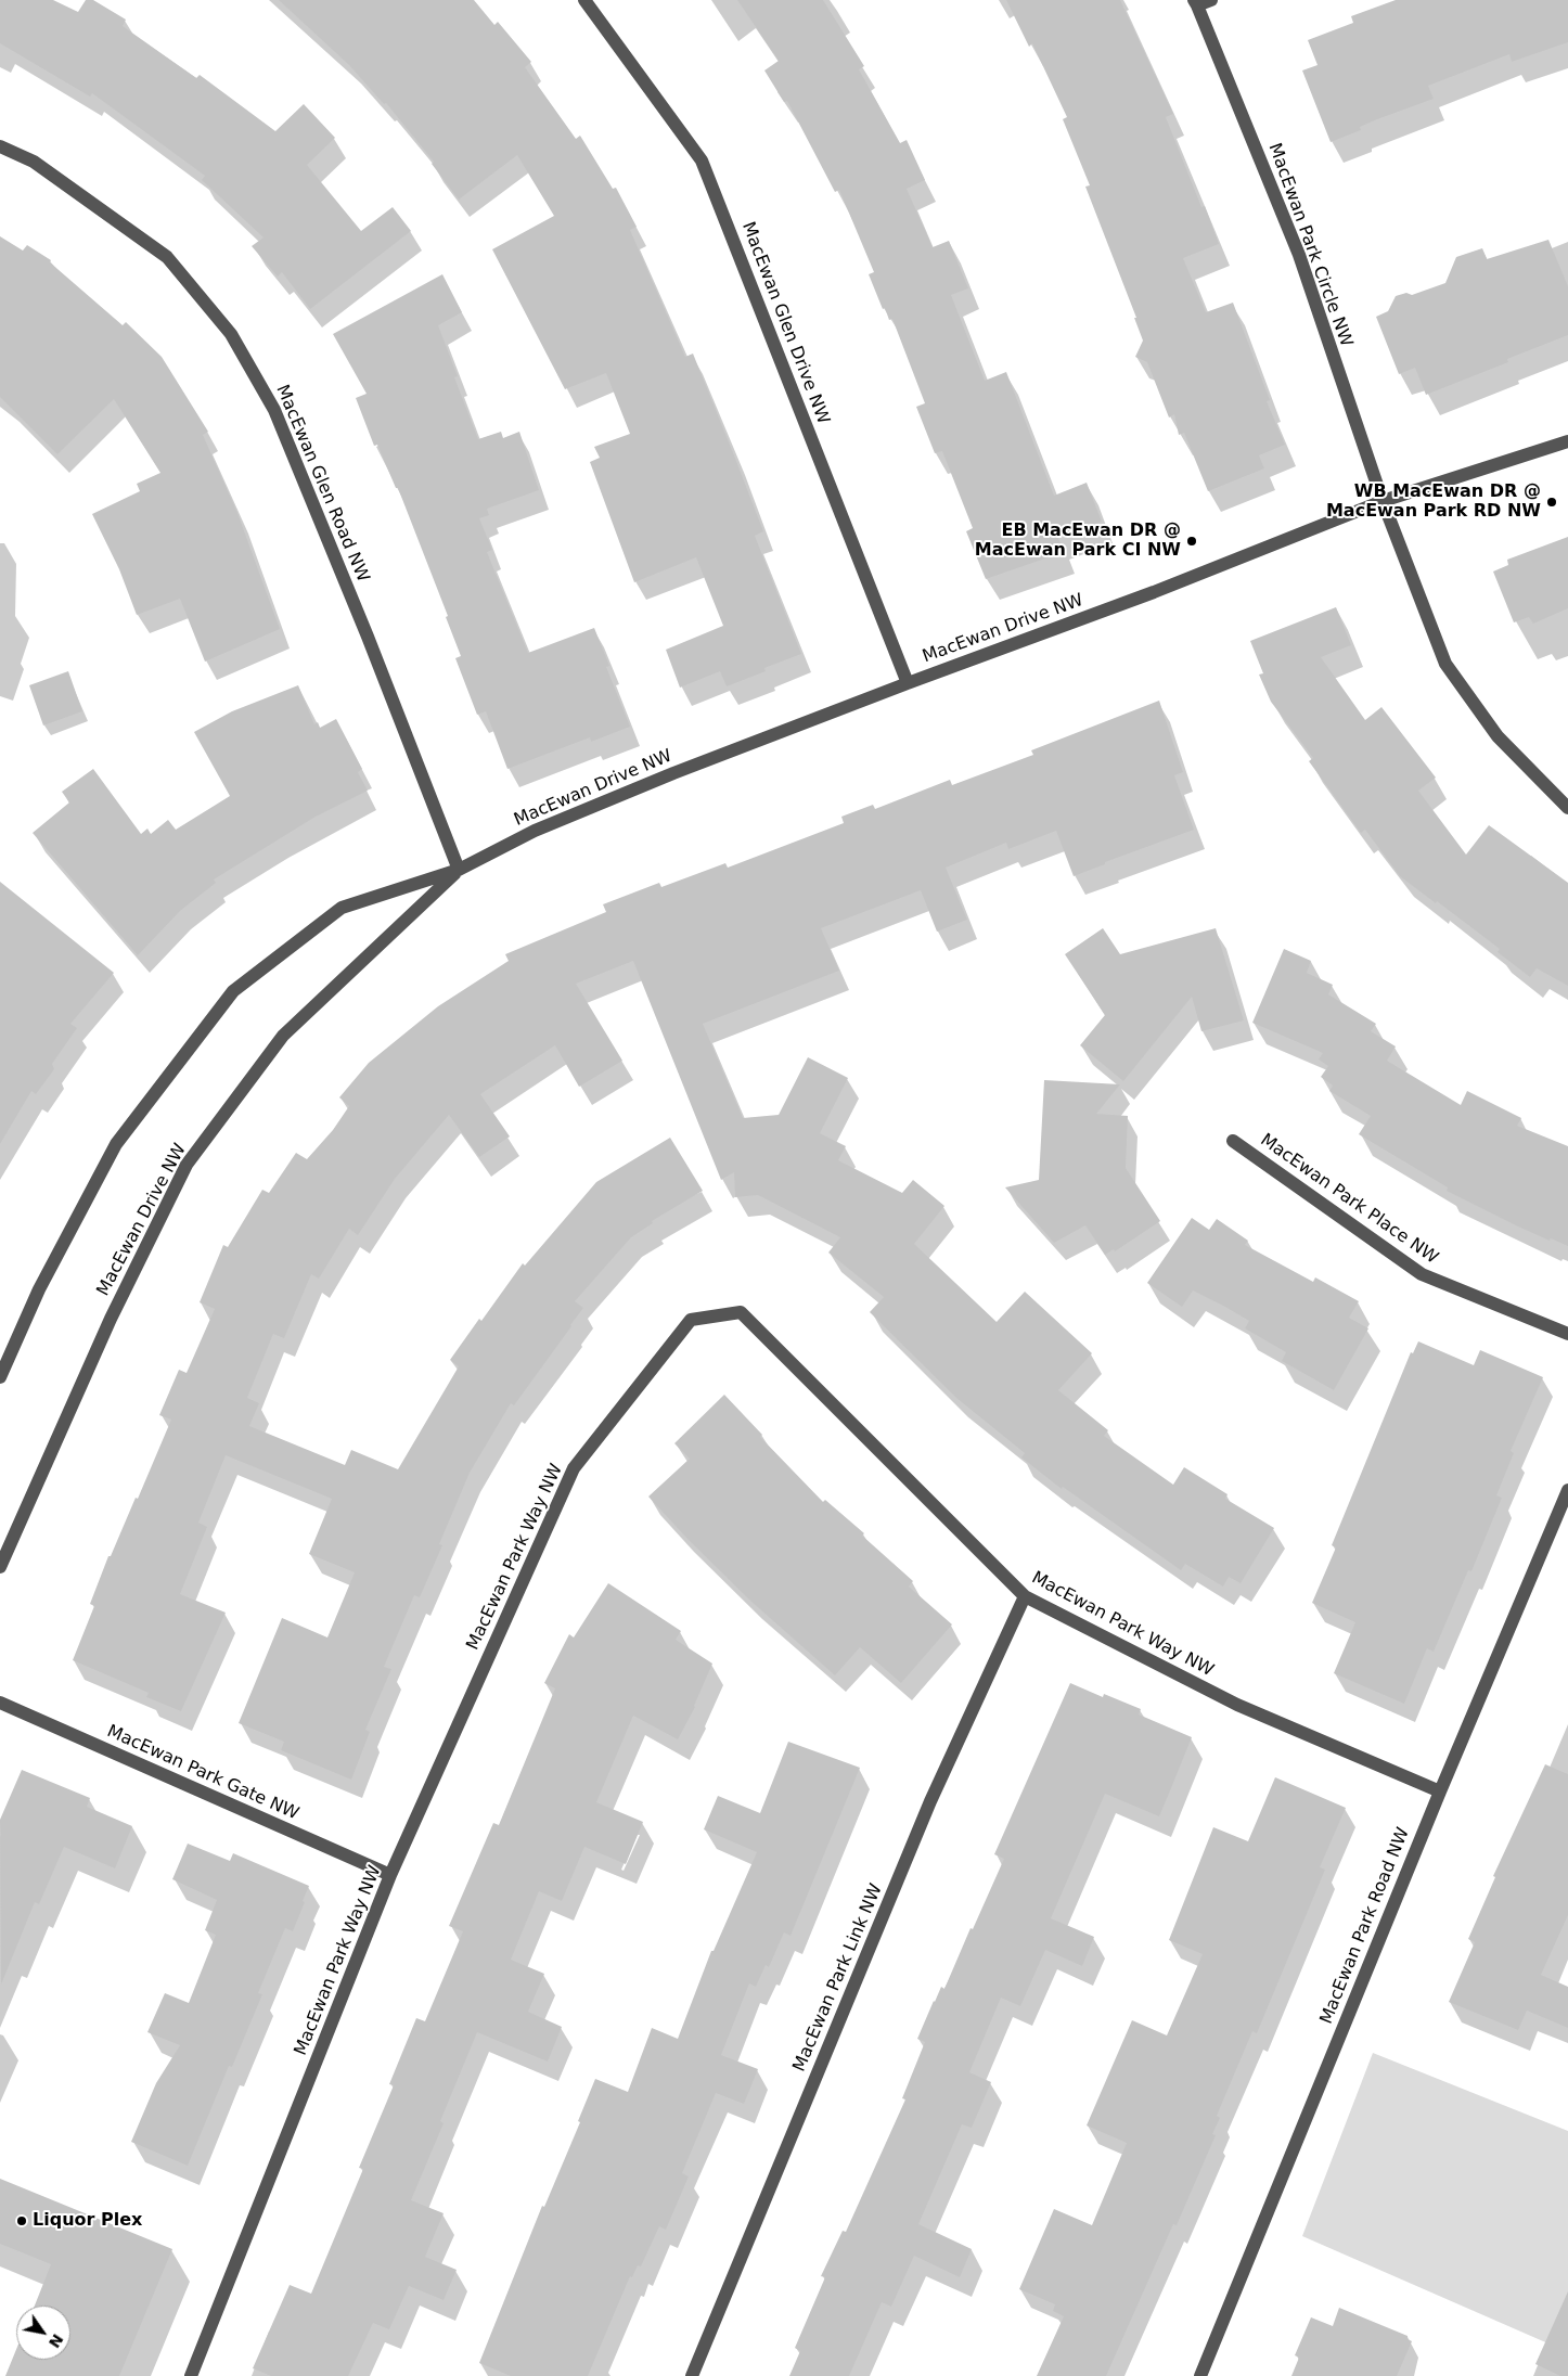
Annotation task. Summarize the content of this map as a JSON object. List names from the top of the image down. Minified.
{"streets":{"street":["MacEwan Park Circle NW","MacEwan Glen Drive NW","MacEwan Glen Road NW","MacEwan Drive NW","MacEwan Park Place NW","MacEwan Park Way NW","MacEwan Park Gate NW","MacEwan Park Road NW","MacEwan Park Link NW"]},"crossings":[["MacEwan Park Circle NW","MacEwan Drive NW"],["MacEwan Glen Drive NW","MacEwan Drive NW"],["MacEwan Glen Road NW","MacEwan Drive NW"],["MacEwan Park Way NW","MacEwan Park Gate NW"],["MacEwan Park Way NW","MacEwan Park Road NW"],["MacEwan Park Way NW","MacEwan Park Link NW"]],"places":["WB MacEwan DR @ MacEwan Park RD NW","EB MacEwan DR @ MacEwan Park CI NW","Liquor Plex"],"north":"bottom right"}
